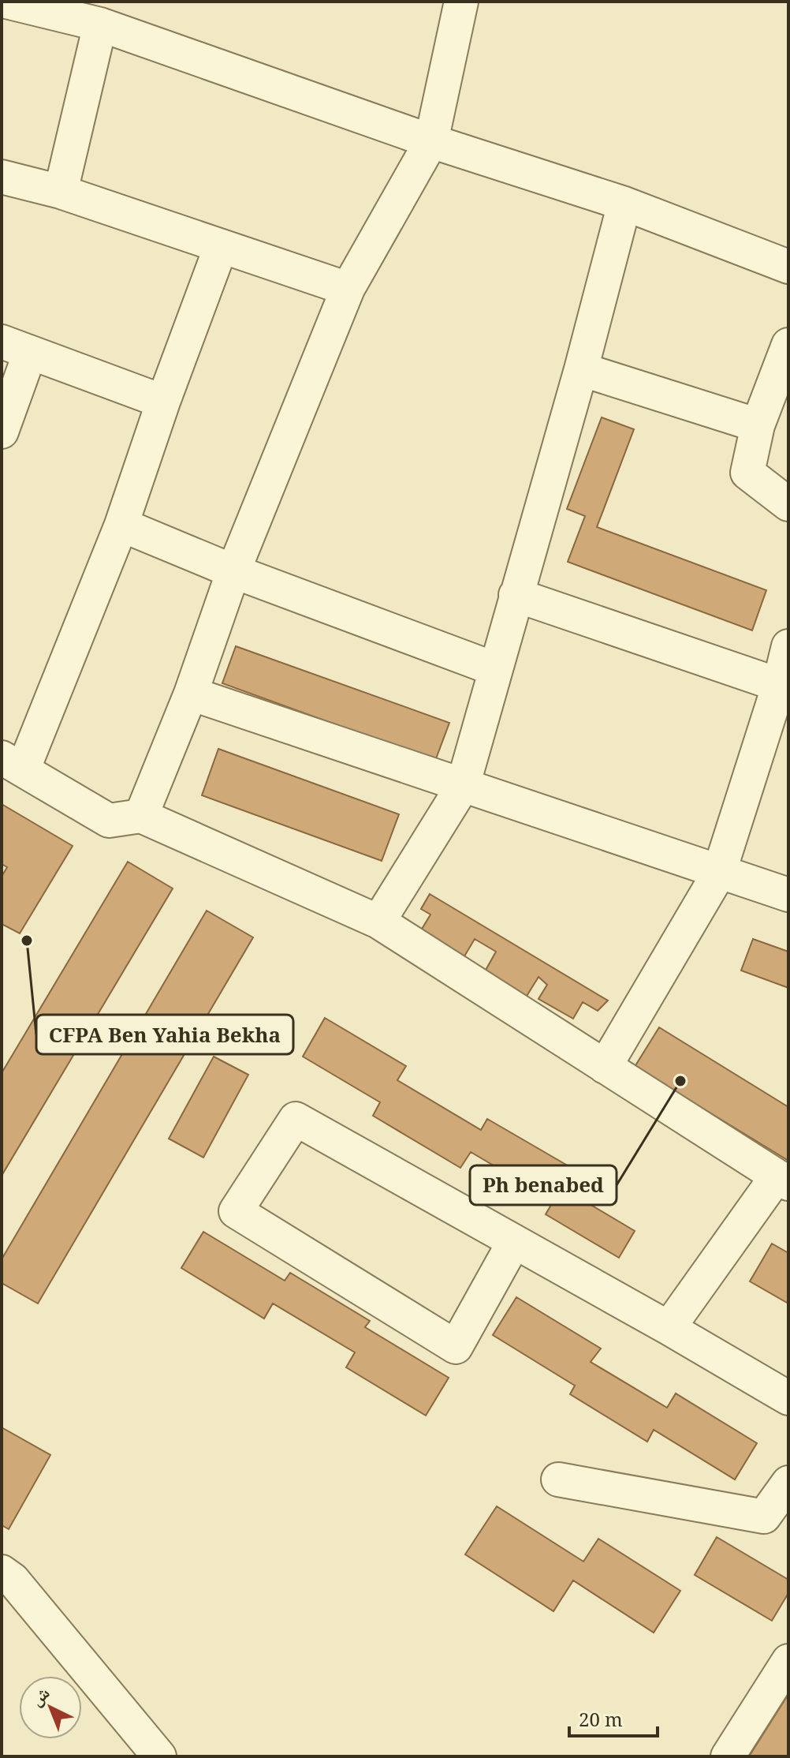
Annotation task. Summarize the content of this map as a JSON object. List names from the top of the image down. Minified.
{"places":["CFPA Ben Yahia Bekha","Ph benabed"],"scale_bar":"20 m","north":"top left"}
